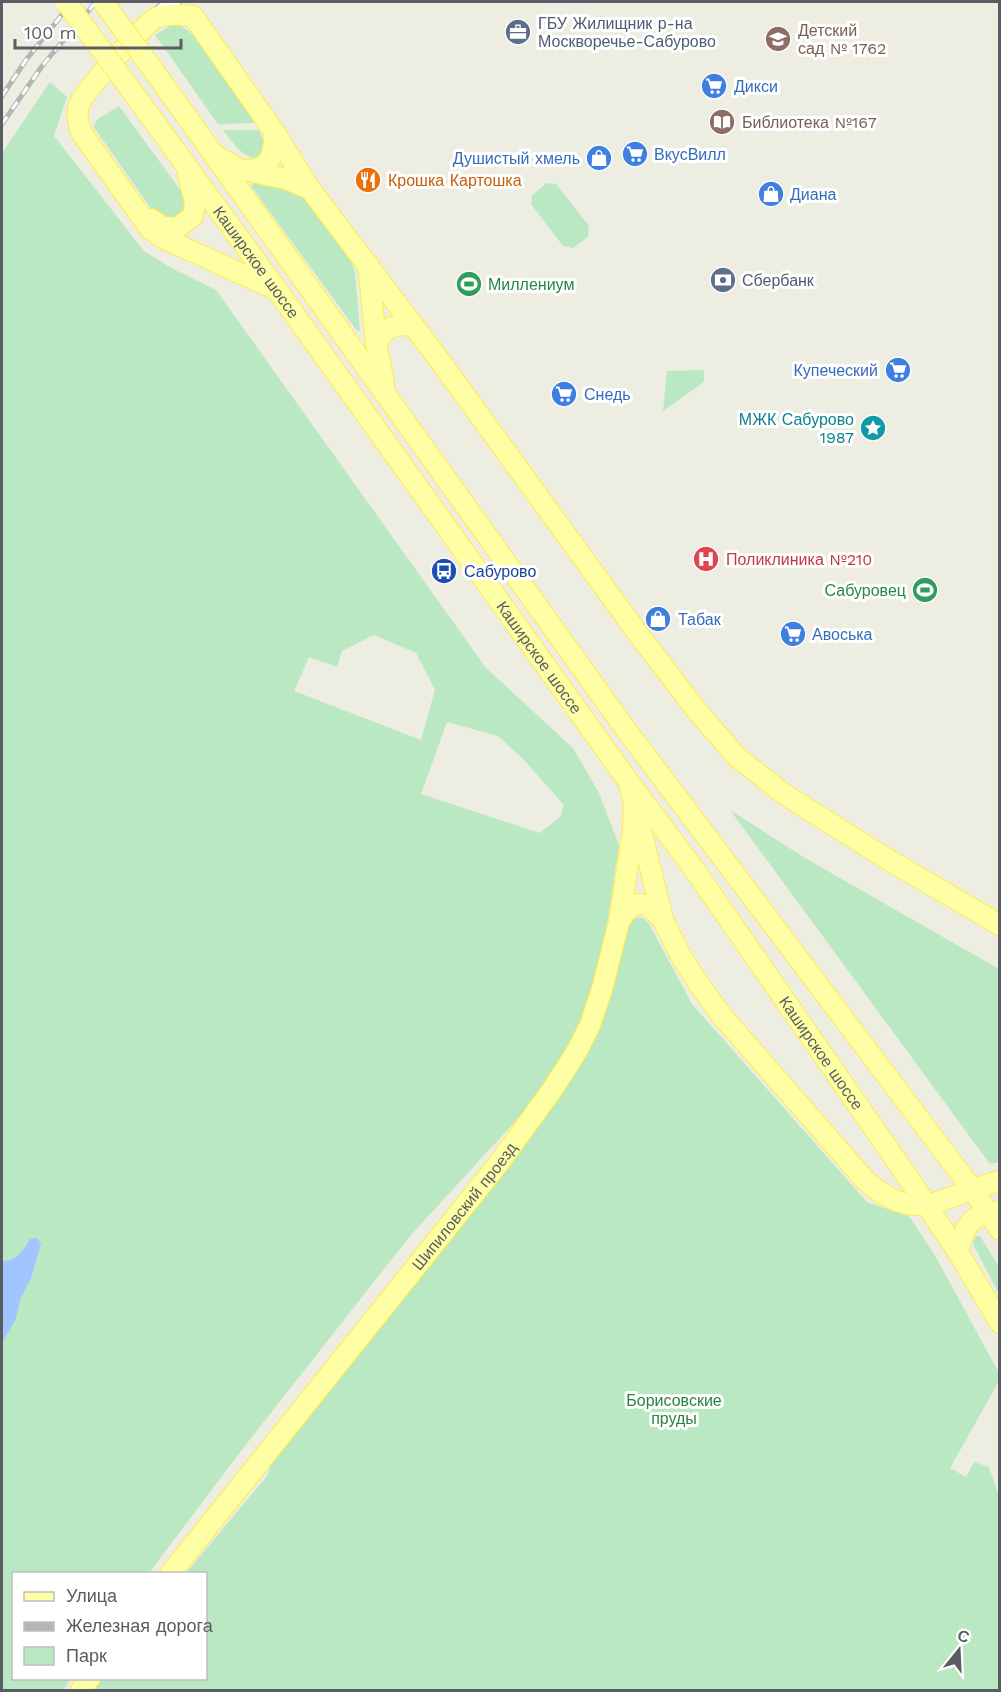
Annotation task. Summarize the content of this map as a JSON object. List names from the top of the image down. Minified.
{"streets":{"main road":["Каширское шоссе","Шипиловский проезд"]},"crossings":[["Каширское шоссе","Шипиловский проезд"]],"parks":["Борисовские пруды"],"places":{"office":["ГБУ Жилищник р-на Москворечье-Сабурово"],"school or university":["Детский сад № 1762"],"supermarket":["Дикси","ВкусВилл","Купеческий","Снедь","Авоська"],"library":["Библиотека №167"],"shop":["Душистый хмель","Диана","Табак"],"restaurant":["Крошка Картошка"],"bank":["Сбербанк"],"sports":["Миллениум","Сабуровец"],"place":["МЖК Сабурово 1987"],"hospital":["Поликлиника №210"],"bus stop":["Сабурово"]},"legend":["Улица","Железная дорога","Парк"],"scale_bar":"100 m","north":"top"}
